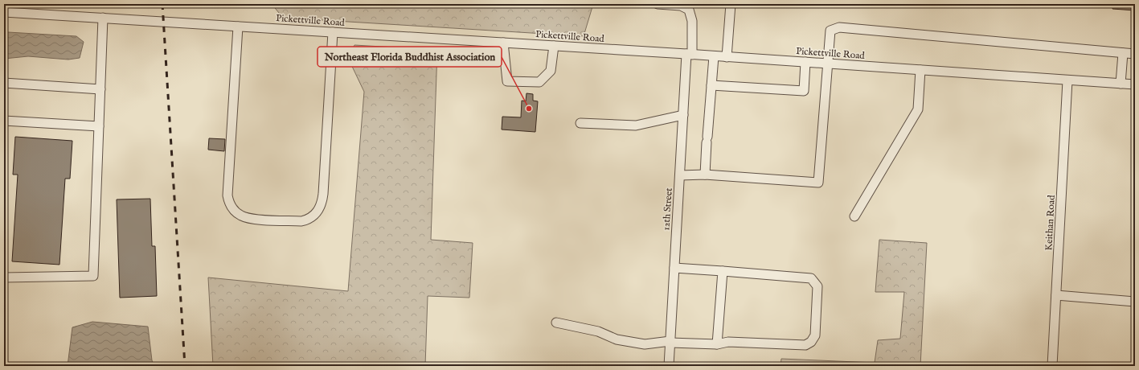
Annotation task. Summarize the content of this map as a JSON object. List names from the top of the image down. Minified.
{"streets":{"street":["Pickettville Road","12th Street","Keithan Road"]},"crossings":[["Pickettville Road","12th Street"],["Pickettville Road","Keithan Road"]],"places":["Northeast Florida Buddhist Association"]}
